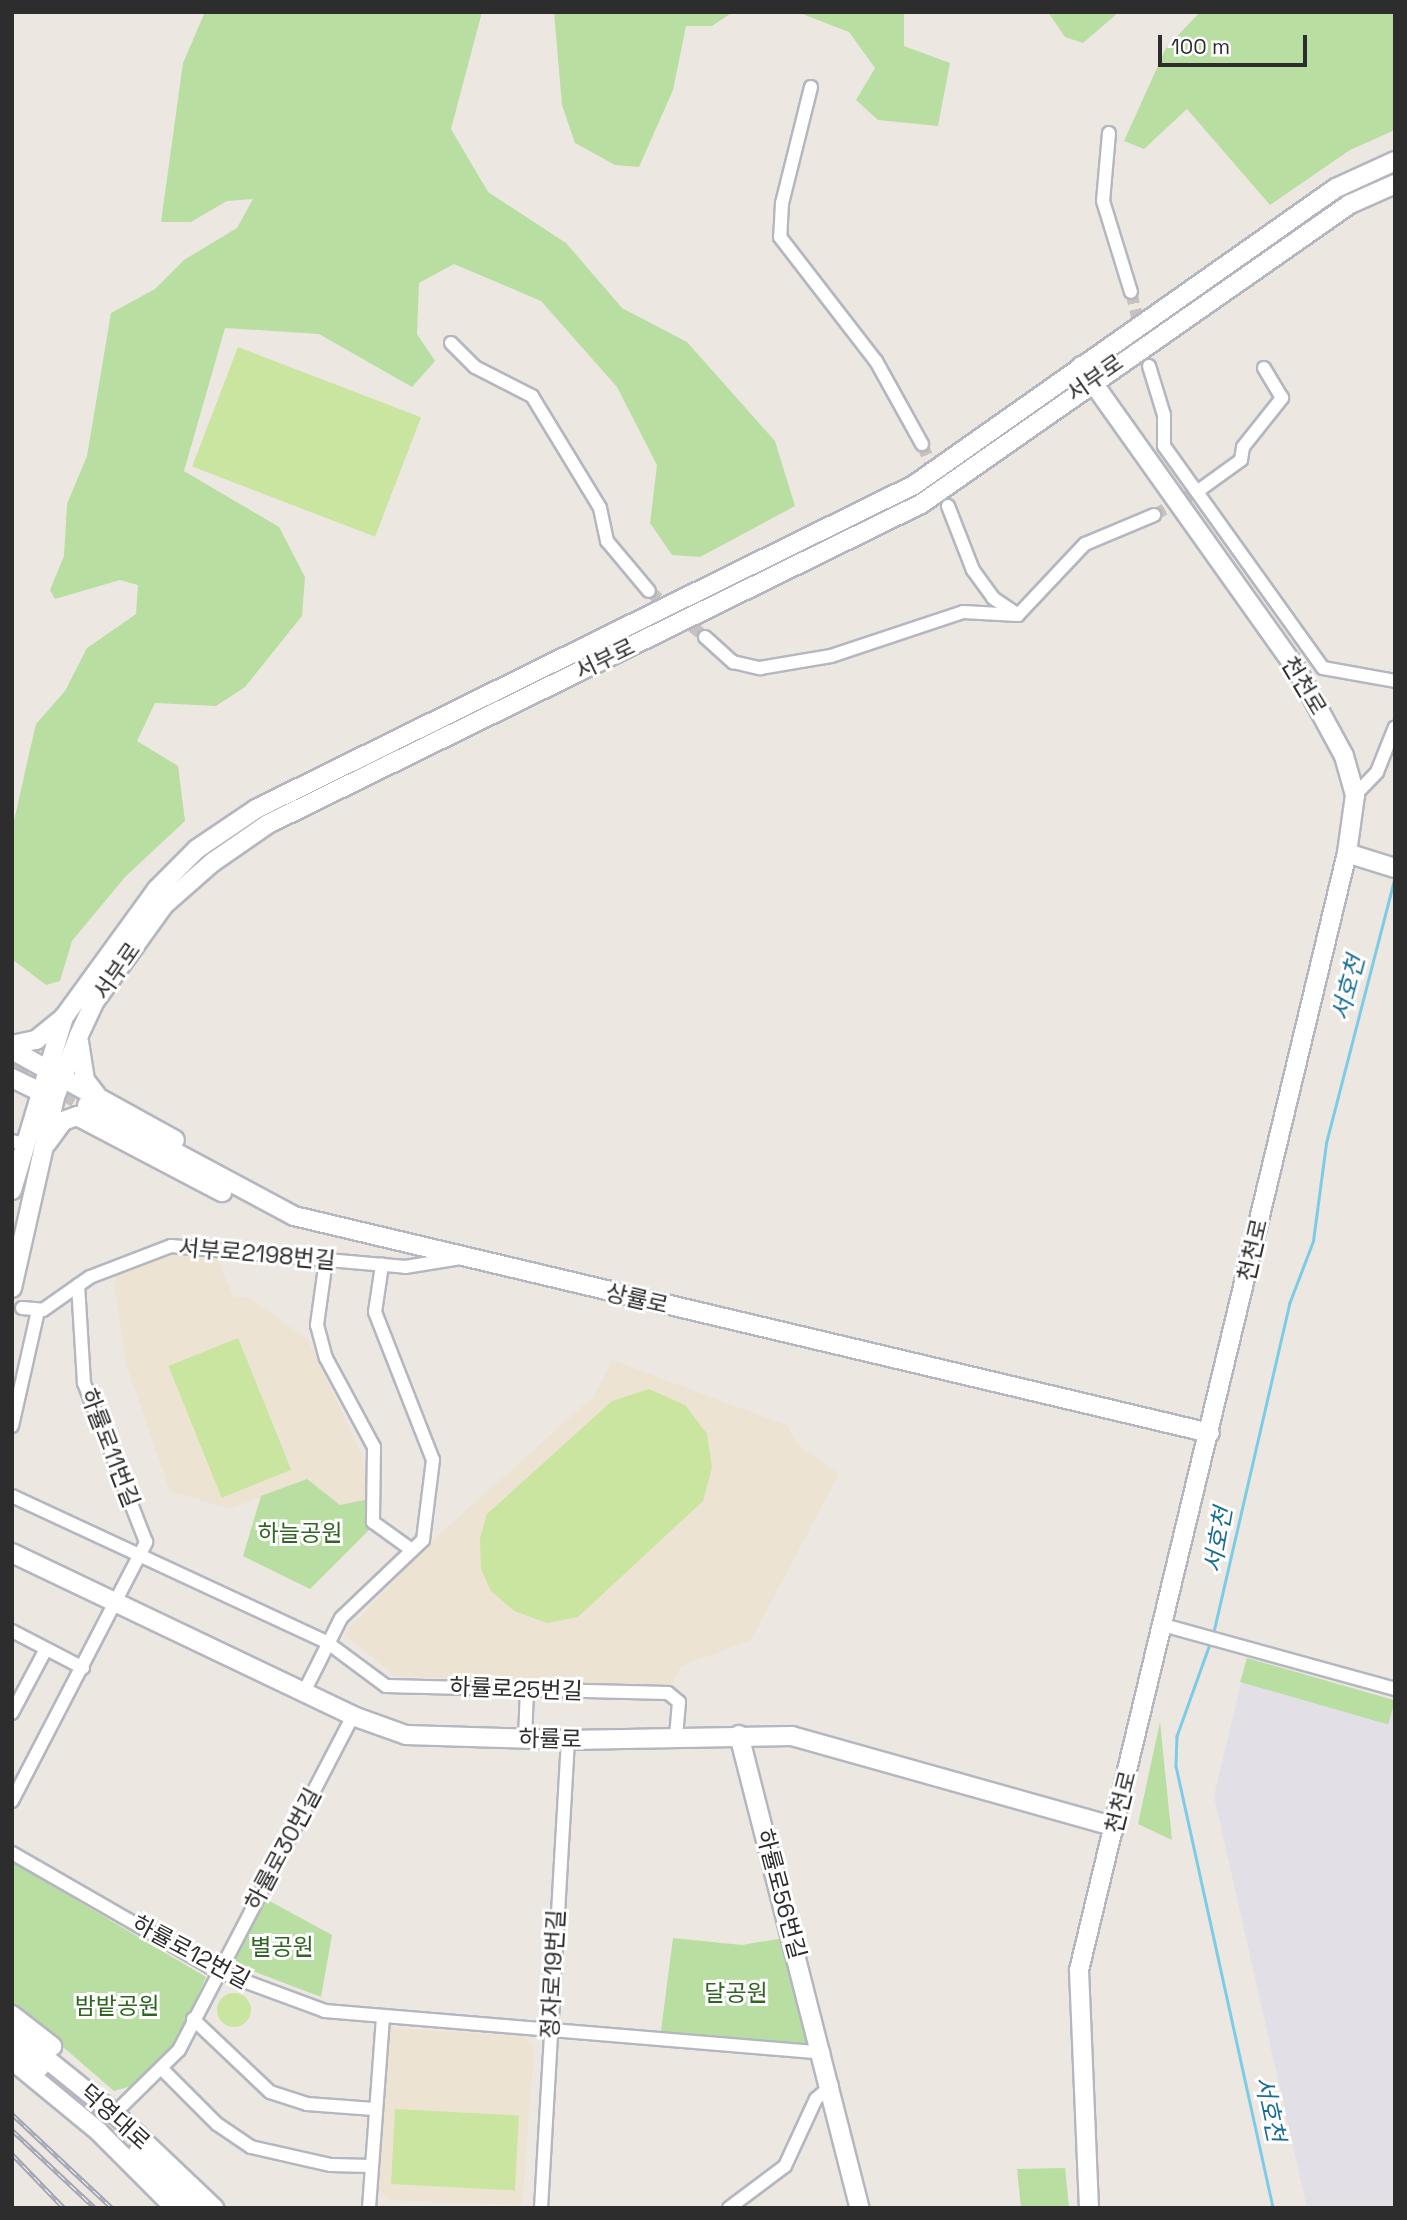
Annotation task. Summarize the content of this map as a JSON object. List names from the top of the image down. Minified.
{"streets":{"main road":["서부로","천천로","상률로","하률로","하률로56번길","덕영대로"],"street":["서부로2198번길","하률로11번길","하률로25번길","하률로30번길","하률로12번길","정자로19번길"]},"crossings":[["서부로","천천로"],["서부로","상률로"],["천천로","상률로"],["천천로","하률로"],["서부로2198번길","상률로"],["서부로2198번길","하률로11번길"],["하률로11번길","하률로25번길"],["하률로11번길","하률로"],["하률로25번길","하률로"],["하률로","하률로30번길"],["하률로","하률로56번길"],["하률로","정자로19번길"],["하률로30번길","하률로12번길"],["하률로56번길","하률로12번길"],["하률로12번길","정자로19번길"]],"water":["서호천"],"parks":["하늘공원","별공원","달공원","밤밭공원"],"scale_bar":"100 m"}
